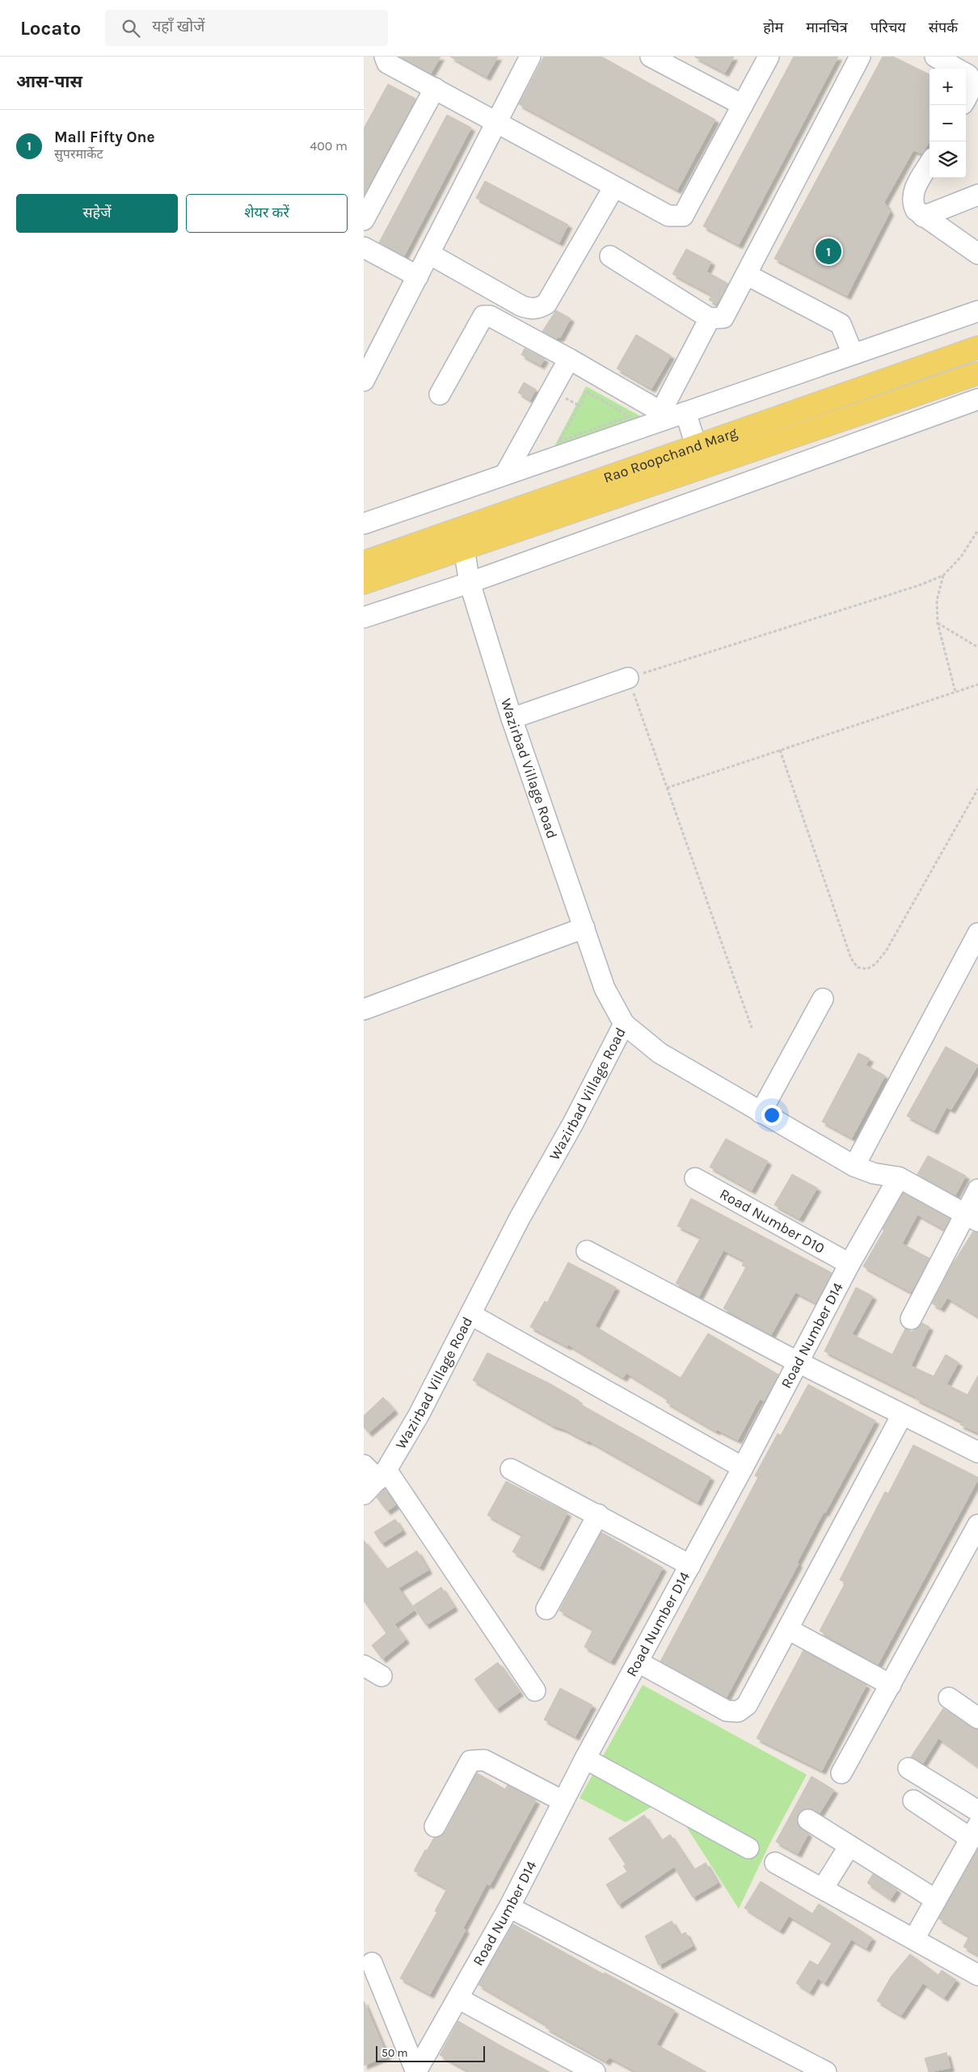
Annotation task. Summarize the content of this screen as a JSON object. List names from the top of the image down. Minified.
{"streets":{"main road":["Rao Roopchand Marg"],"street":["Wazirbad Village Road","Road Number D10","Road Number D14"]},"crossings":[["Rao Roopchand Marg","Wazirbad Village Road"],["Road Number D10","Road Number D14"]],"scale_bar":"50 m","page":{"header":"Locato","search":"यहाँ खोजें","nav":["होम","मानचित्र","परिचय","संपर्क"],"heading":"आस-पास","map_buttons":["+","−"],"list":[{"mark":"1","name":"Mall Fifty One","note":"सुपरमार्केट","value":"400 m"}],"buttons":["सहेजें","शेयर करें"],"pins":"1","scale":"50 m"}}
